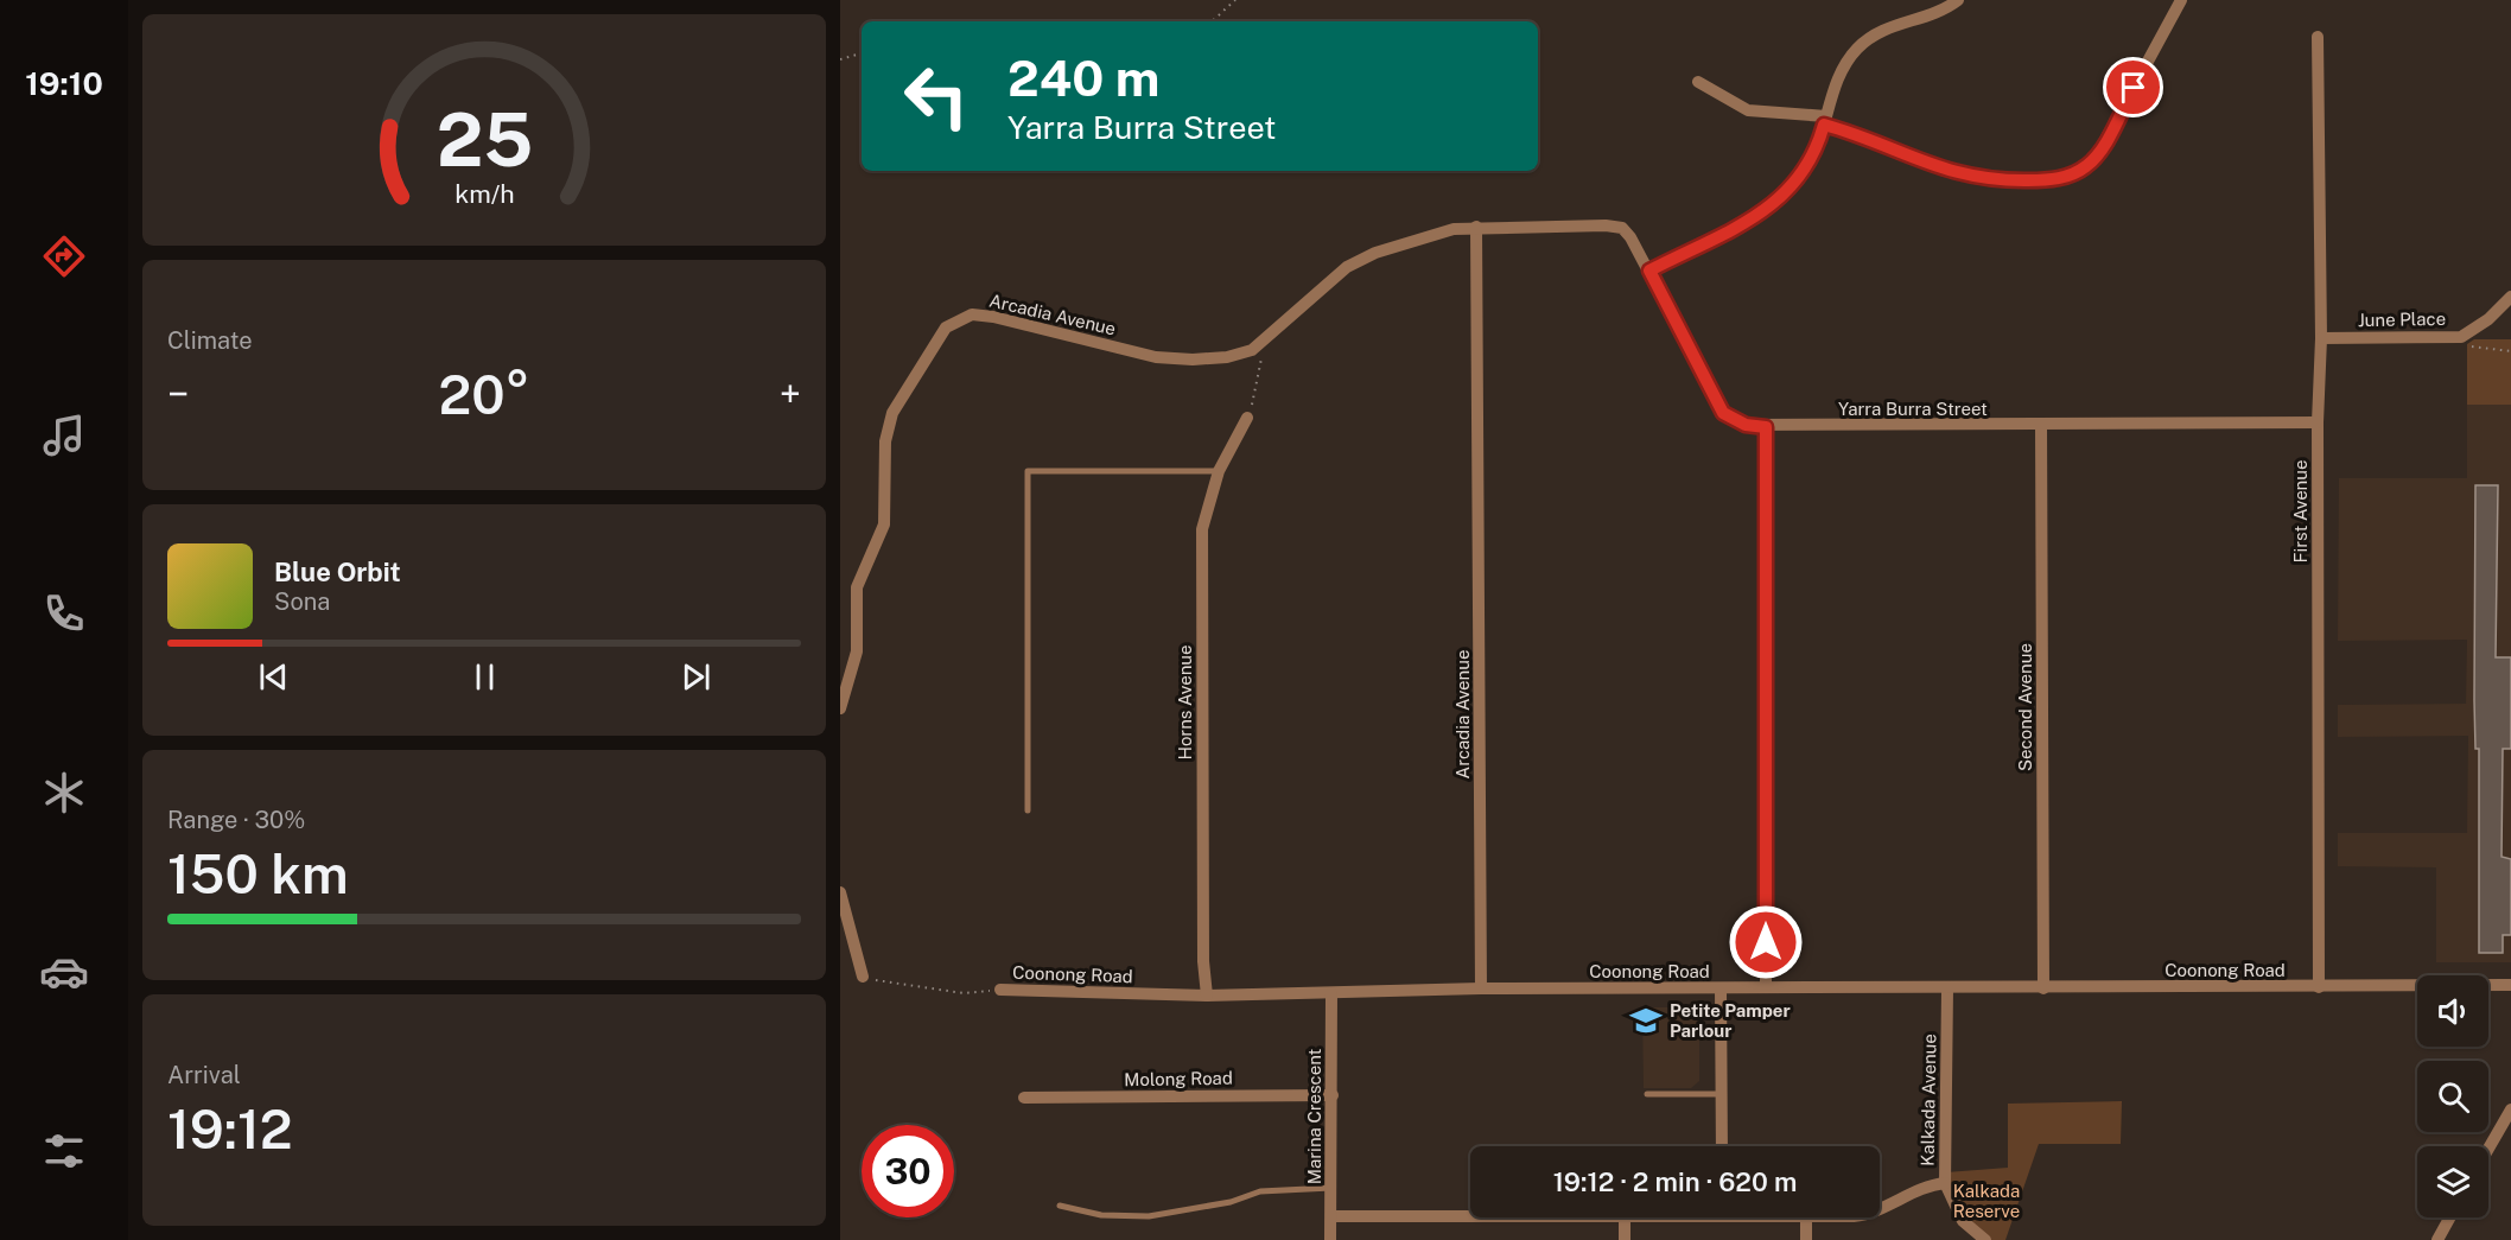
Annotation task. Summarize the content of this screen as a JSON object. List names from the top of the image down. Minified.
{"streets":{"street":["Arcadia Avenue","June Place","Yarra Burra Street","First Avenue","Horns Avenue","Second Avenue","Coonong Road","Molong Road","Kalkada Avenue","Marina Crescent"]},"crossings":[["Arcadia Avenue","Yarra Burra Street"],["Arcadia Avenue","Coonong Road"],["June Place","First Avenue"],["Yarra Burra Street","First Avenue"],["Yarra Burra Street","Second Avenue"],["First Avenue","Coonong Road"],["Horns Avenue","Coonong Road"],["Second Avenue","Coonong Road"],["Coonong Road","Kalkada Avenue"],["Coonong Road","Marina Crescent"],["Molong Road","Marina Crescent"]],"parks":["Kalkada Reserve"],"places":{"school or university":["Petite Pamper Parlour"]},"page":{"tabs":"19:10","turn":["240 m","Yarra Burra Street"],"tile":["Climate",["Range · 30%","150 km"],["Arrival","19:12"]],"heat":["−","20°","+"],"song":["Blue Orbit","Sona"],"limit":"30","trip":"19:12 · 2 min · 620 m","gauge":["25","km/h"]}}
